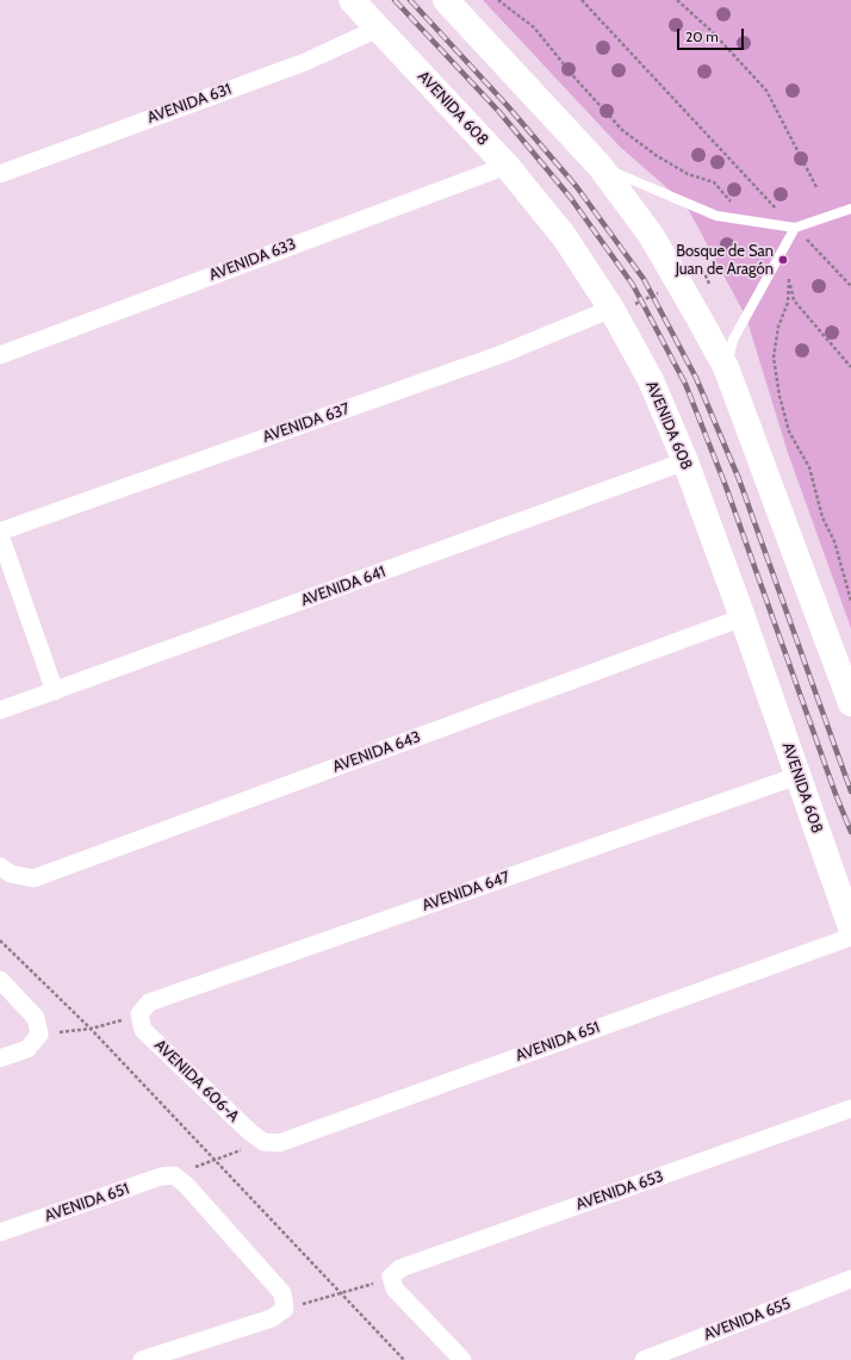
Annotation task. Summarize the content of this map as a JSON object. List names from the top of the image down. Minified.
{"streets":{"highway":["AVENIDA 608"],"street":["AVENIDA 631","AVENIDA 633","AVENIDA 637","AVENIDA 641","AVENIDA 643","AVENIDA 647","AVENIDA 651","AVENIDA 606-A","AVENIDA 653","AVENIDA 655"]},"crossings":[["AVENIDA 631","AVENIDA 608"],["AVENIDA 608","AVENIDA 633"],["AVENIDA 608","AVENIDA 637"],["AVENIDA 608","AVENIDA 641"],["AVENIDA 608","AVENIDA 643"],["AVENIDA 608","AVENIDA 647"],["AVENIDA 647","AVENIDA 606-A"],["AVENIDA 651","AVENIDA 606-A"]],"places":["Bosque de San Juan de Aragón"],"scale_bar":"20 m"}
